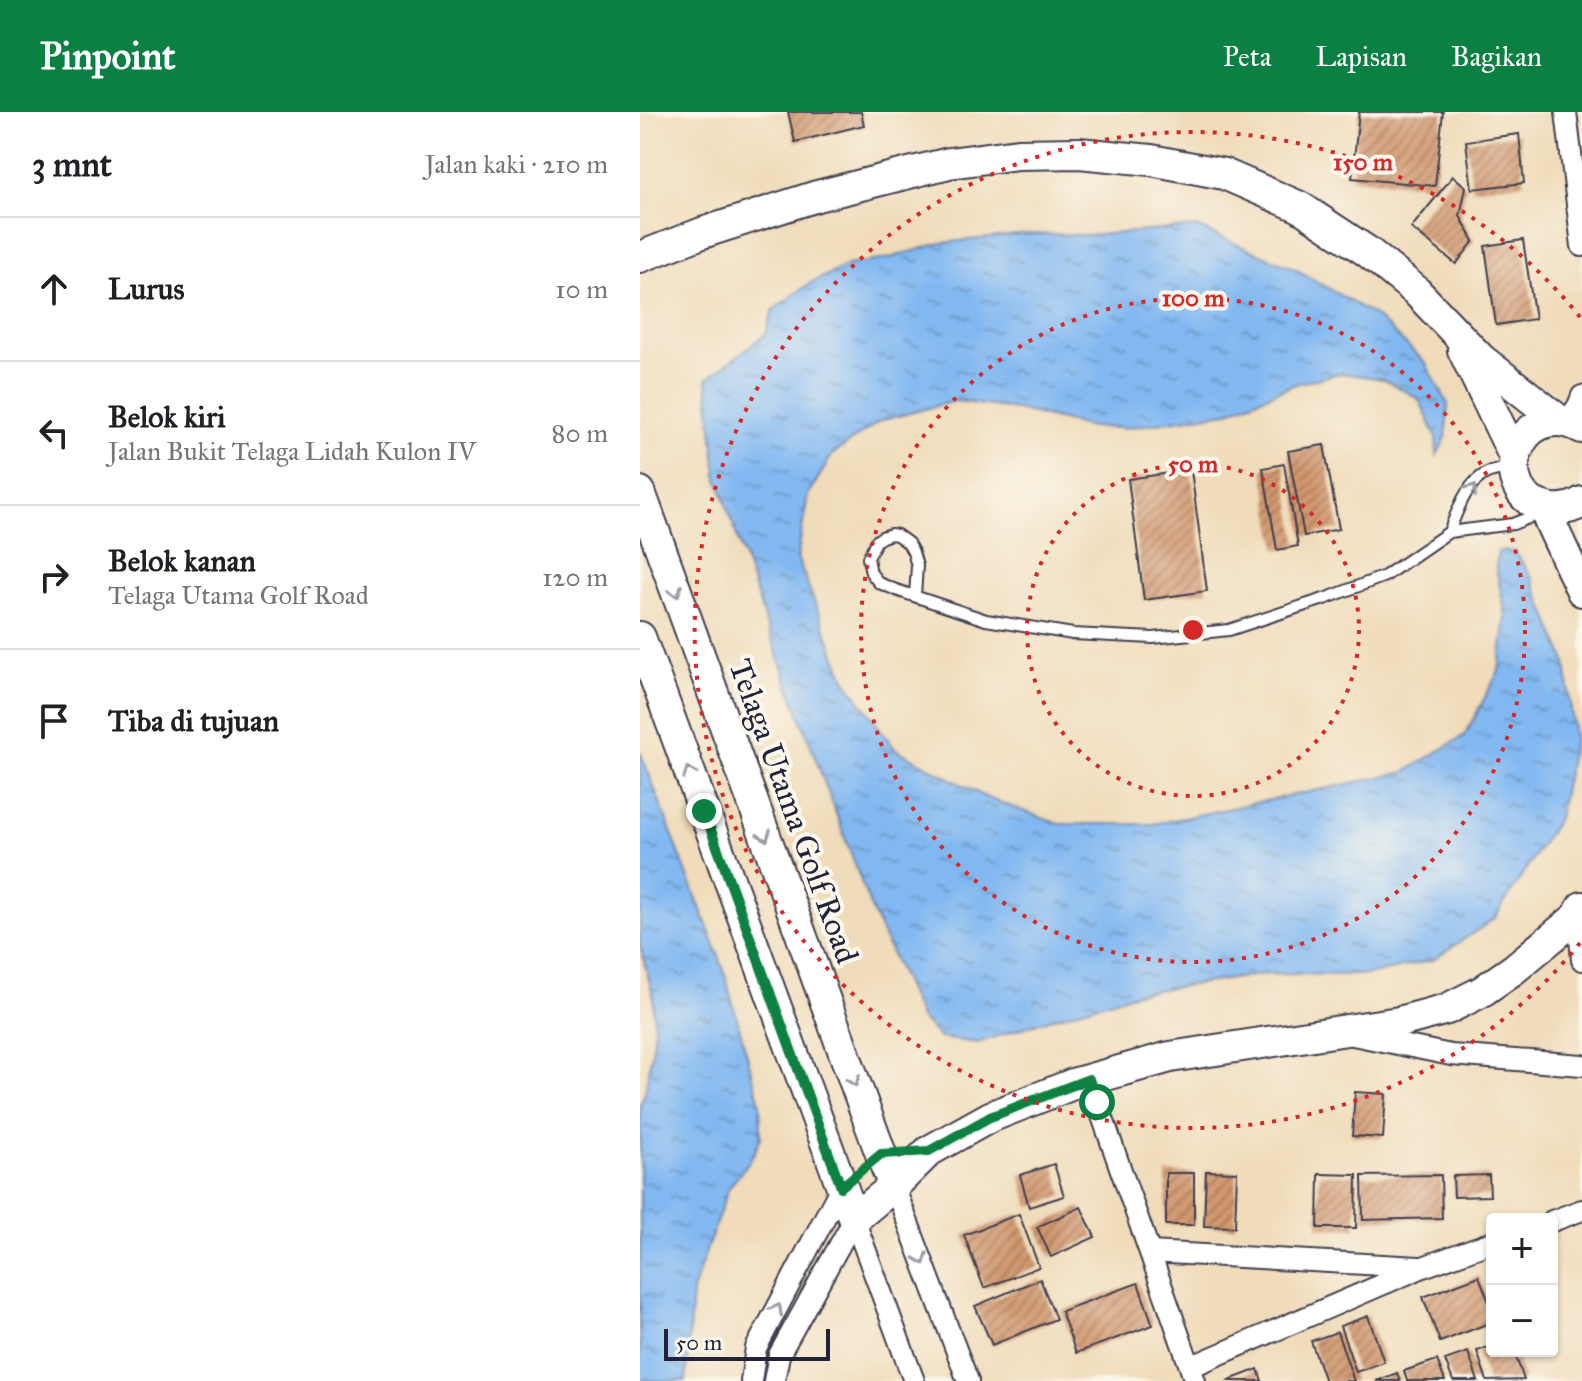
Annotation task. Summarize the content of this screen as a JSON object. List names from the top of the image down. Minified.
{"streets":{"main road":["Telaga Utama Golf Road"]},"scale_bar":"50 m","page":{"header":"Pinpoint","nav":["Peta","Lapisan","Bagikan"],"heading":["3 mnt","Jalan kaki · 210 m"],"list":[["Lurus","10 m"],["Belok kiri","Jalan Bukit Telaga Lidah Kulon IV","80 m"],["Belok kanan","Telaga Utama Golf Road","120 m"],"Tiba di tujuan"],"map_buttons":["+","−"],"scale":"50 m"},"rings":["150 m","100 m","50 m"]}
